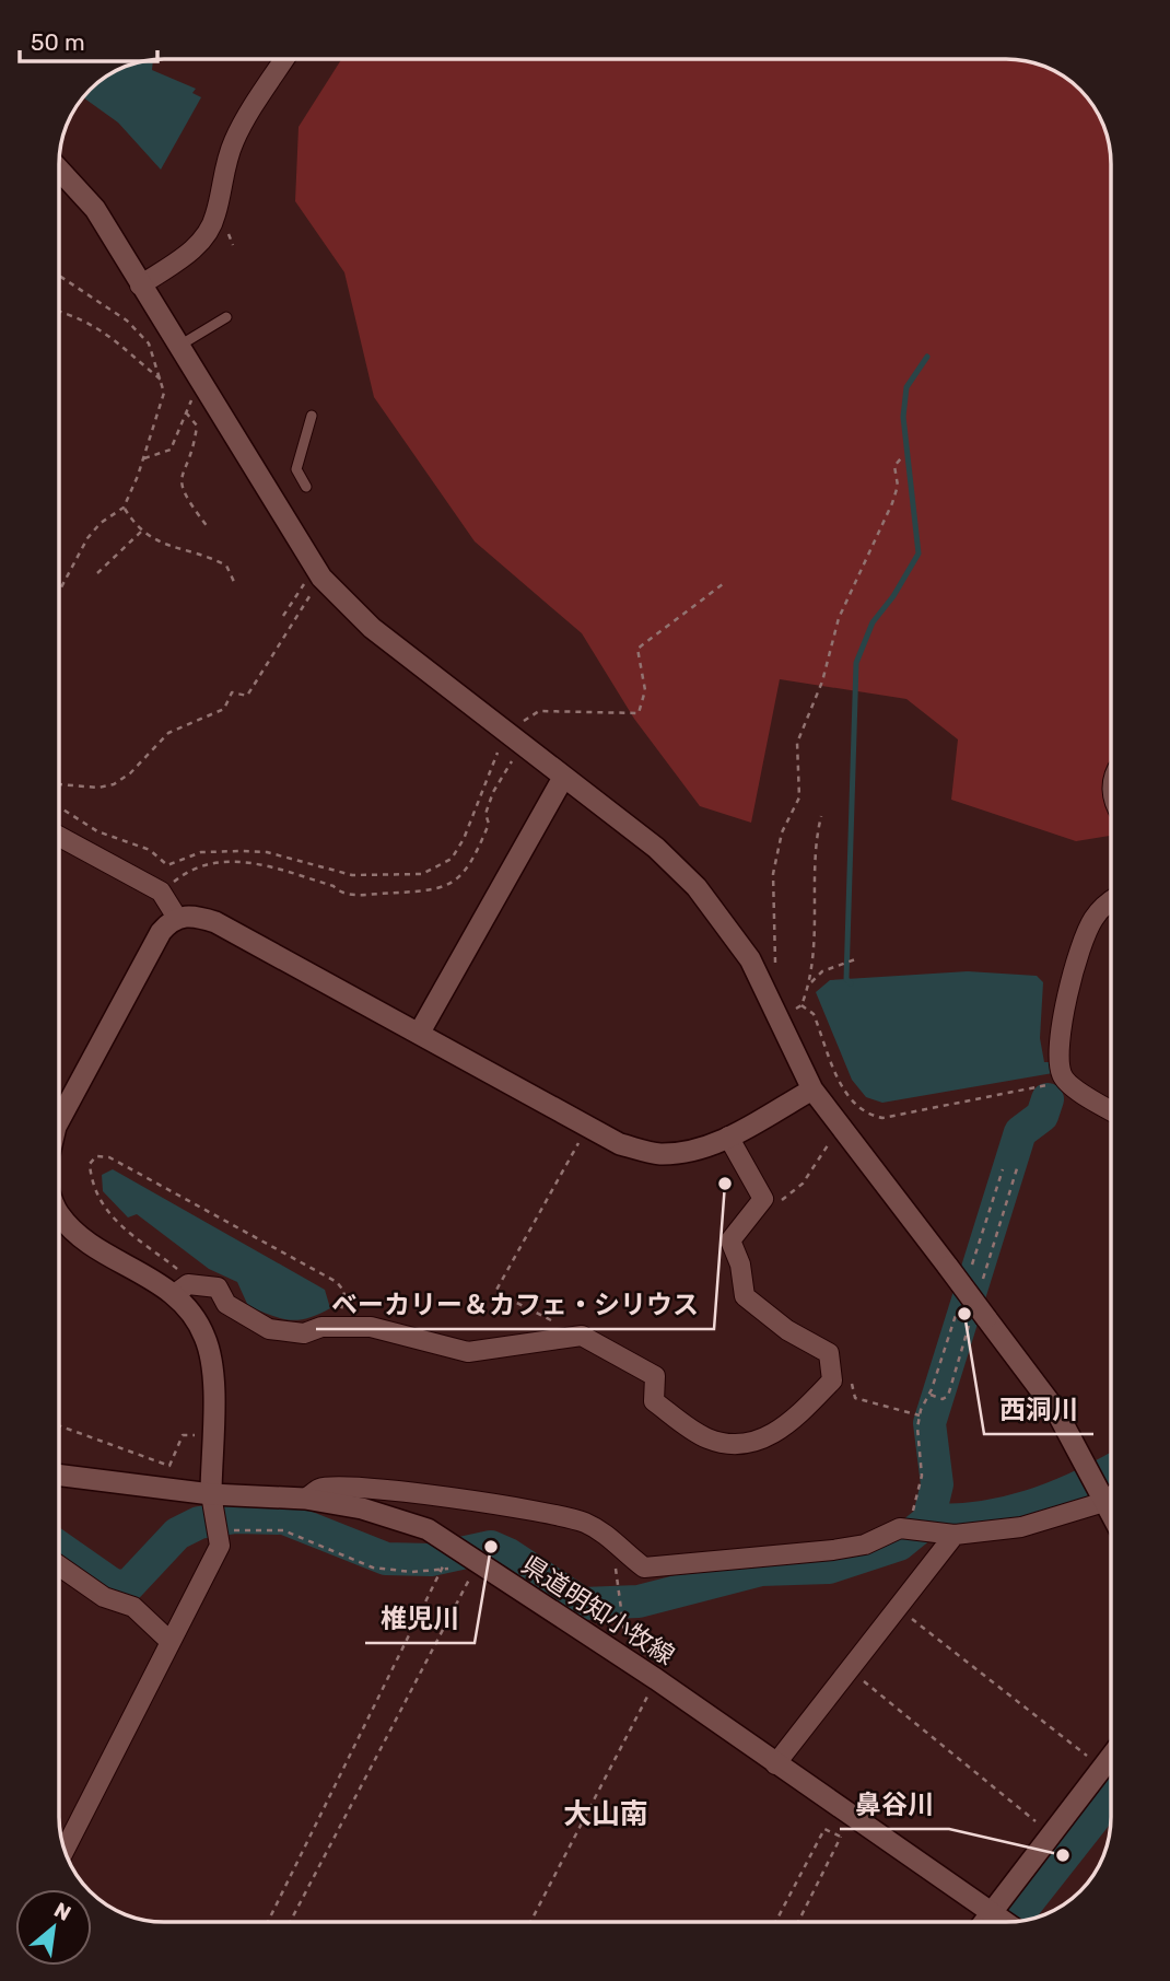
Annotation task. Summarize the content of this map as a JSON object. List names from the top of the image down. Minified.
{"streets":{"street":["県道明知小牧線"]},"districts":["大山南"],"places":["ベーカリー＆カフェ・シリウス","西洞川","椎児川","鼻谷川"],"scale_bar":"50 m","north":"top right"}
